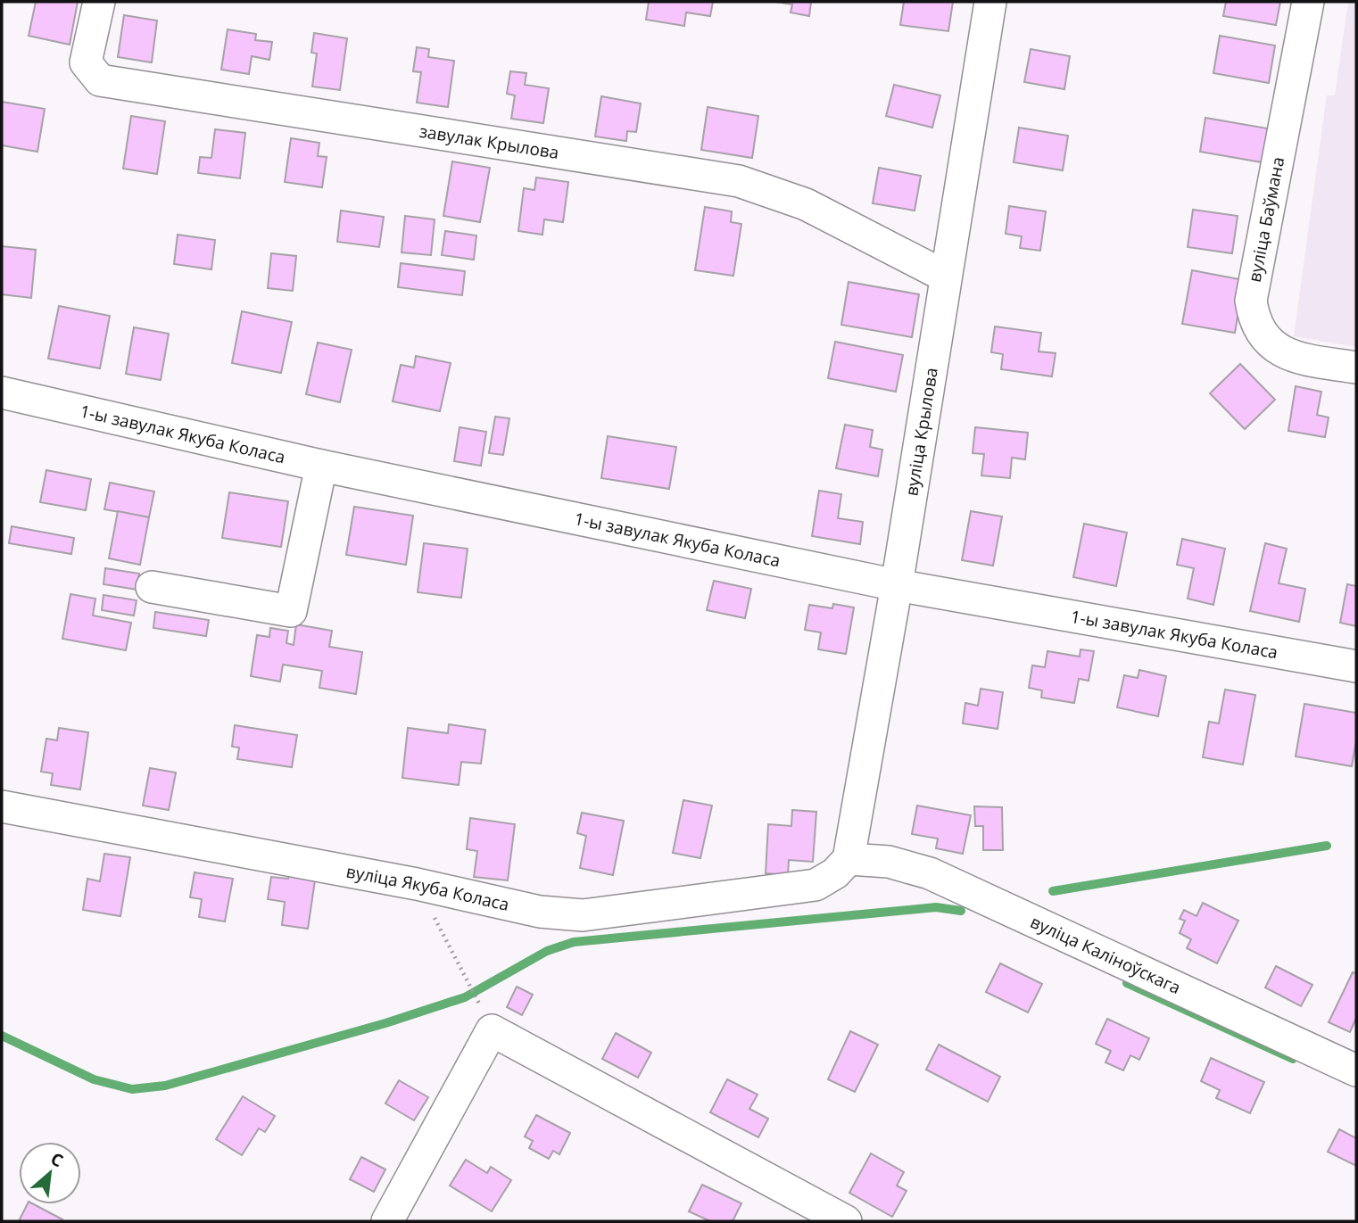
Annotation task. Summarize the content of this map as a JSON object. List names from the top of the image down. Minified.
{"streets":{"street":["завулак Крылова","вуліца Баўмана","вуліца Крылова","1-ы завулак Якуба Коласа","вуліца Якуба Коласа","вуліца Каліноўскага"]},"crossings":[["завулак Крылова","вуліца Крылова"],["вуліца Крылова","1-ы завулак Якуба Коласа"],["вуліца Крылова","вуліца Якуба Коласа"],["вуліца Крылова","вуліца Каліноўскага"],["вуліца Якуба Коласа","вуліца Каліноўскага"]],"north":"top right"}
